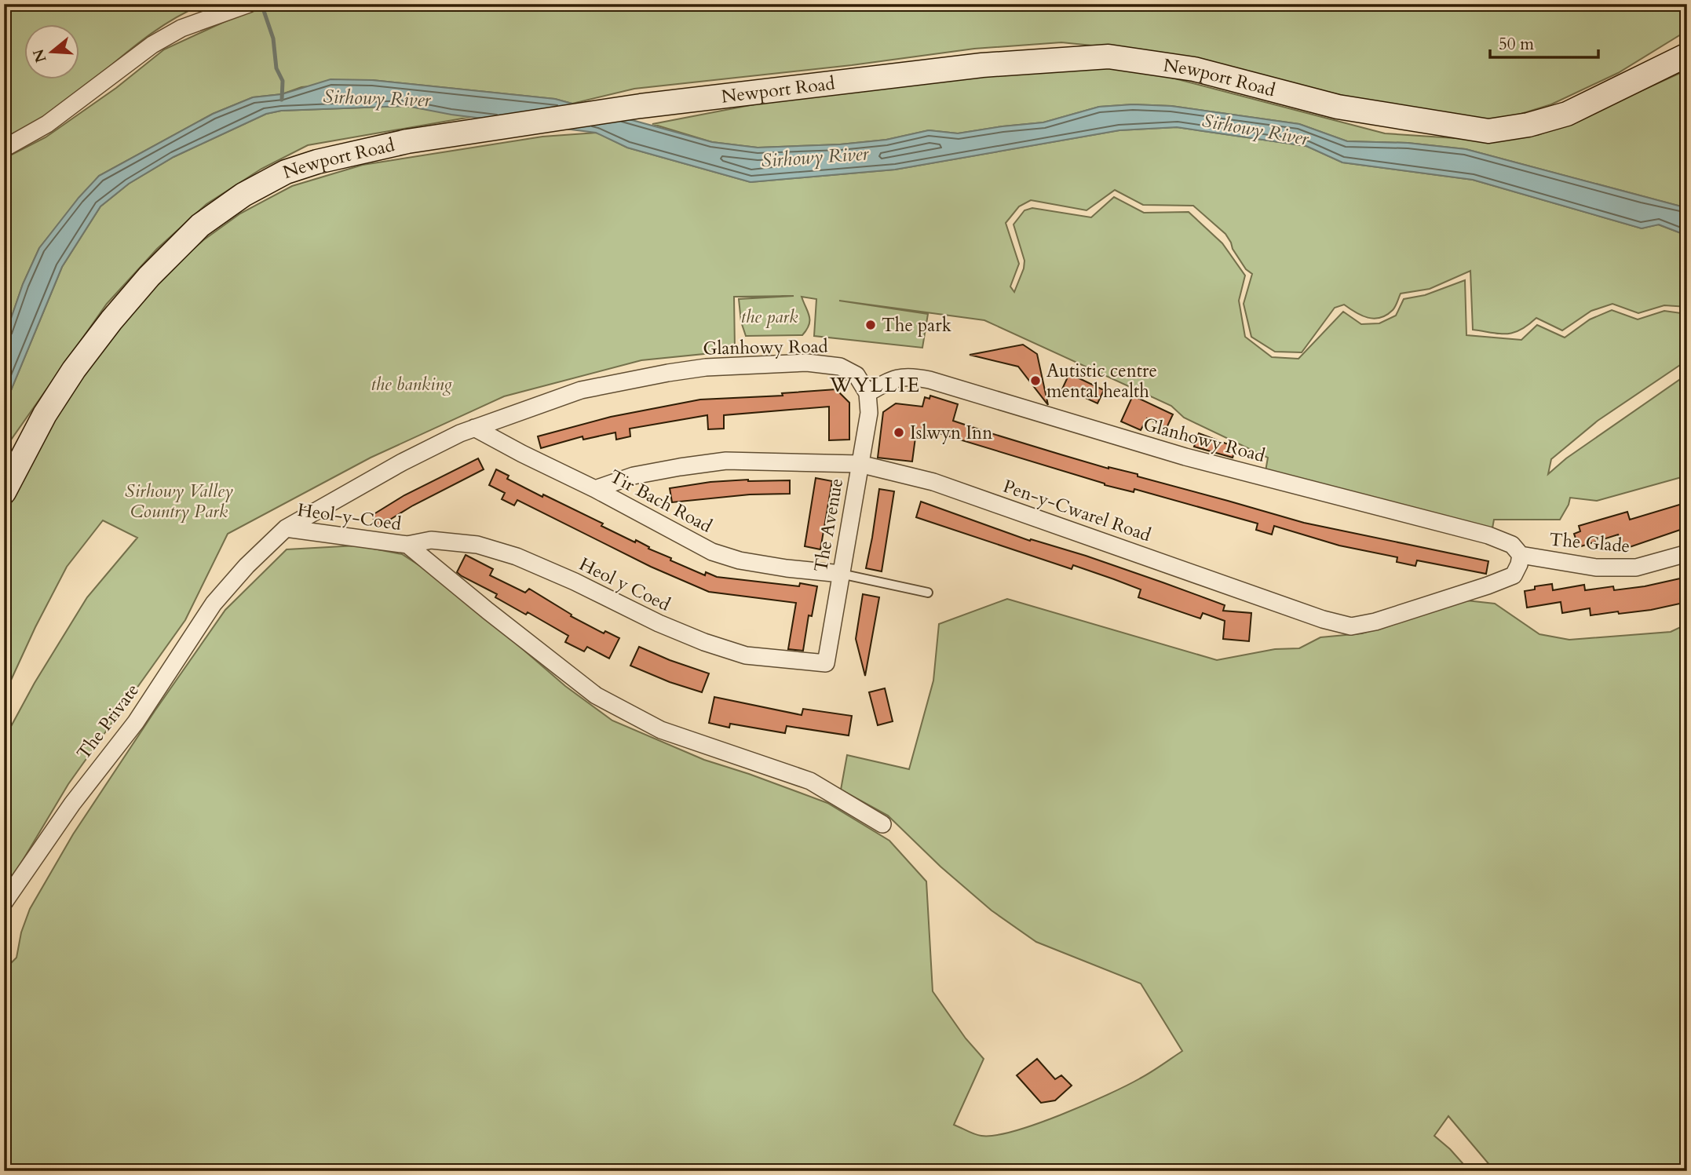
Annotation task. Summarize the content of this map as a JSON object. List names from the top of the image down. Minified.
{"streets":{"main road":["Newport Road"],"street":["Glanhowy Road","Tir Bach Road","Pen-y-Cwarel Road","Heol-y-Coed","The Avenue","The Glade","Heol y Coed","The Private"]},"crossings":[["Glanhowy Road","Tir Bach Road"],["Glanhowy Road","Pen-y-Cwarel Road"],["Glanhowy Road","Heol-y-Coed"],["Glanhowy Road","The Avenue"],["Glanhowy Road","The Glade"],["Glanhowy Road","The Private"],["Tir Bach Road","Pen-y-Cwarel Road"],["Tir Bach Road","The Avenue"],["Pen-y-Cwarel Road","The Avenue"],["Pen-y-Cwarel Road","The Glade"],["Heol-y-Coed","Heol y Coed"],["The Avenue","Heol y Coed"]],"districts":["WYLLIE"],"water":["Sirhowy River"],"parks":["the park","the banking","Sirhowy Valley Country Park"],"places":["The park","Autistic centre mental health","Islwyn Inn"],"scale_bar":"50 m","north":"left"}
